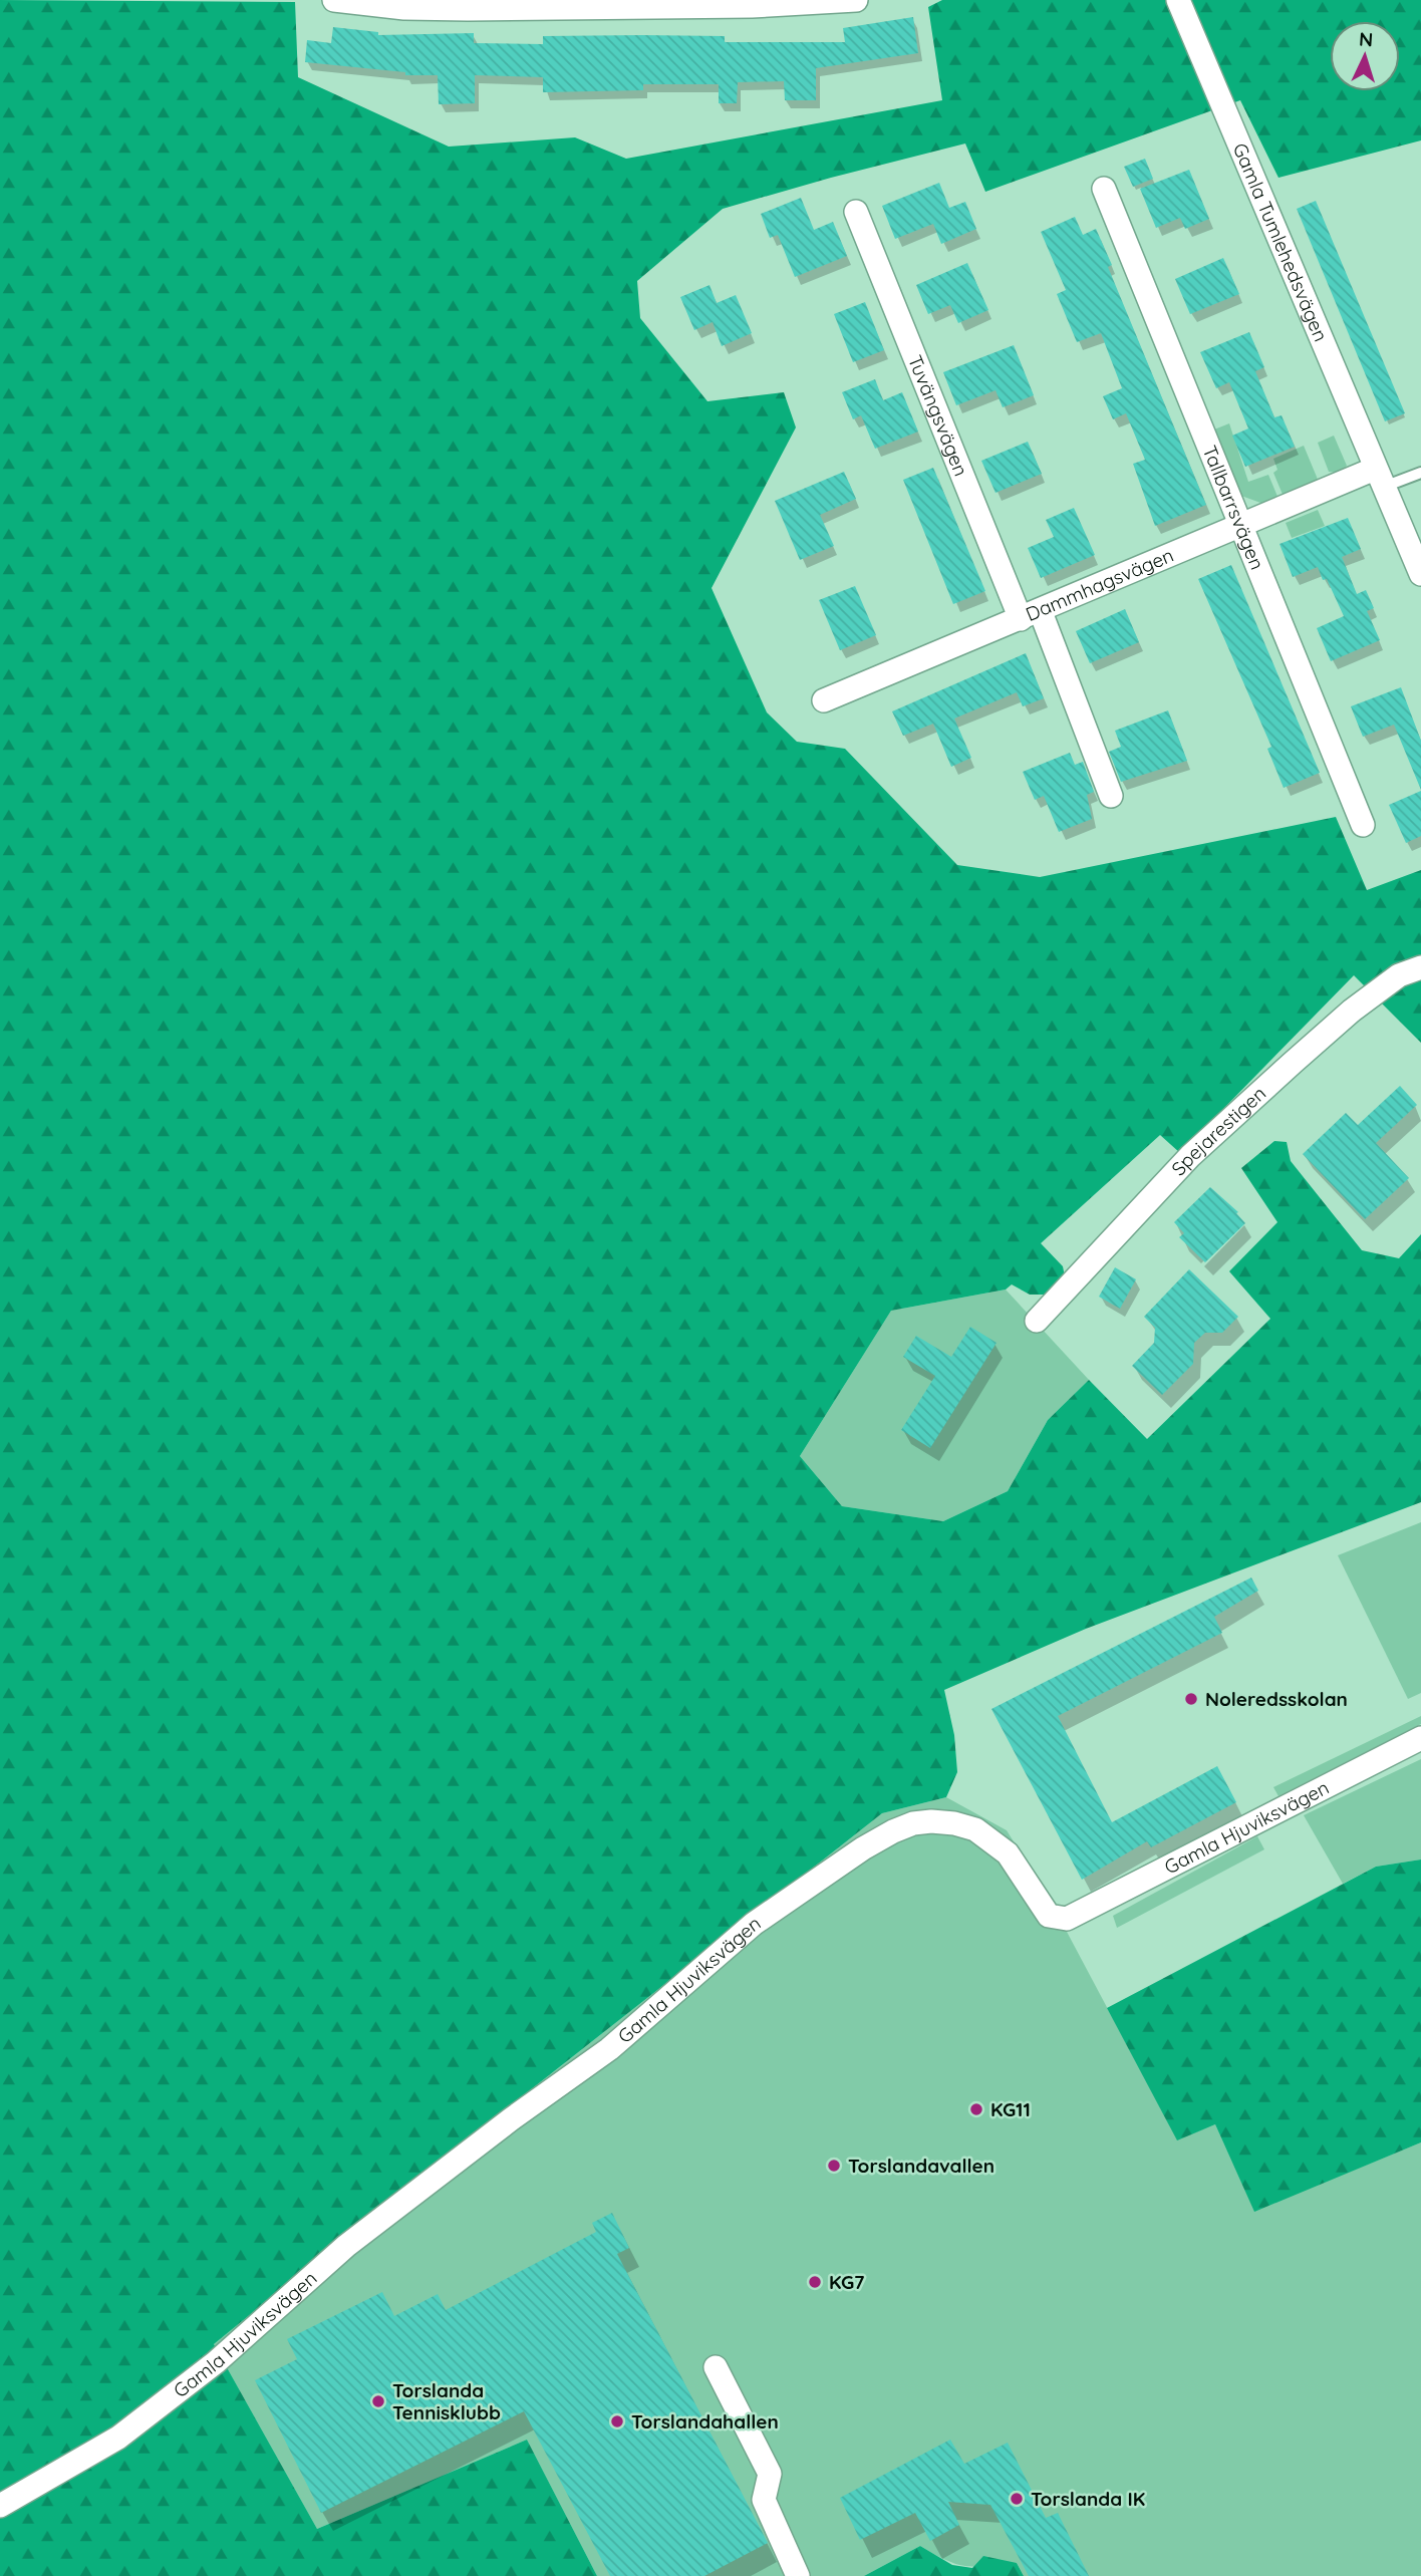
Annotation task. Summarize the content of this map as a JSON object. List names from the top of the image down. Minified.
{"streets":{"street":["Gamla Tumlehedsvägen","Tuvängsvägen","Tallbarrsvägen","Dammhagsvägen","Spejarestigen","Gamla Hjuviksvägen"]},"crossings":[["Gamla Tumlehedsvägen","Dammhagsvägen"],["Tuvängsvägen","Dammhagsvägen"],["Tallbarrsvägen","Dammhagsvägen"]],"places":["Noleredsskolan","KG11","Torslandavallen","KG7","Torslanda Tennisklubb","Torslandahallen","Torslanda IK"],"north":"top"}
